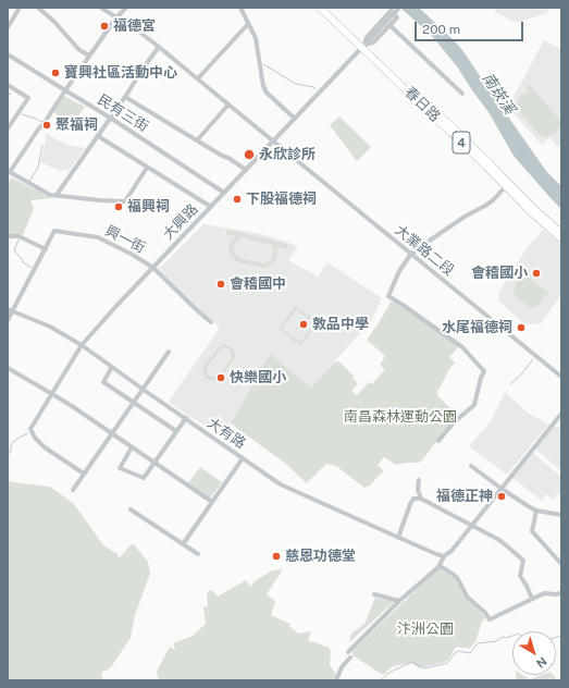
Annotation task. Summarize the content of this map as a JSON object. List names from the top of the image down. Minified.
{"streets":{"main road":["春日路","4"],"street":["民有三街","大興路","興一街","大業路二段","大有路"]},"crossings":[["春日路","大興路"],["民有三街","大興路"],["大興路","興一街"],["大興路","大業路二段"],["大興路","大有路"],["興一街","大有路"]],"water":["南崁溪"],"parks":["南昌森林運動公園","汴洲公園"],"places":["福德宮","寶興社區活動中心","聚福祠","永欣診所","下股福德祠","福興祠","會稽國小","會稽國中","敦品中學","水尾福德祠","快樂國小","福德正神","慈恩功德堂"],"scale_bar":"200 m","north":"bottom right"}
